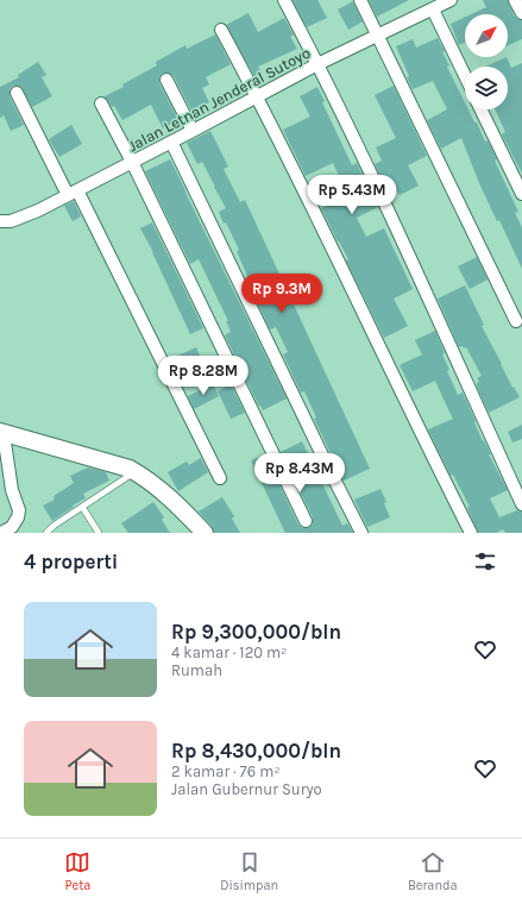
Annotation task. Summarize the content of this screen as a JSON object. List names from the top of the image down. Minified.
{"streets":{"street":["Jalan Letnan Jenderal Sutoyo"]},"north":"top right","page":{"price":["Rp 5.43M","Rp 9.3M","Rp 8.28M","Rp 8.43M"],"heading":"4 properti","list":[{"name":"Rp 9,300,000/bln","note":"4 kamar · 120 m² · Rumah"},{"name":"Rp 8,430,000/bln","note":"2 kamar · 76 m² · Jalan Gubernur Suryo"}],"tabs":["Peta","Disimpan","Beranda"]}}
